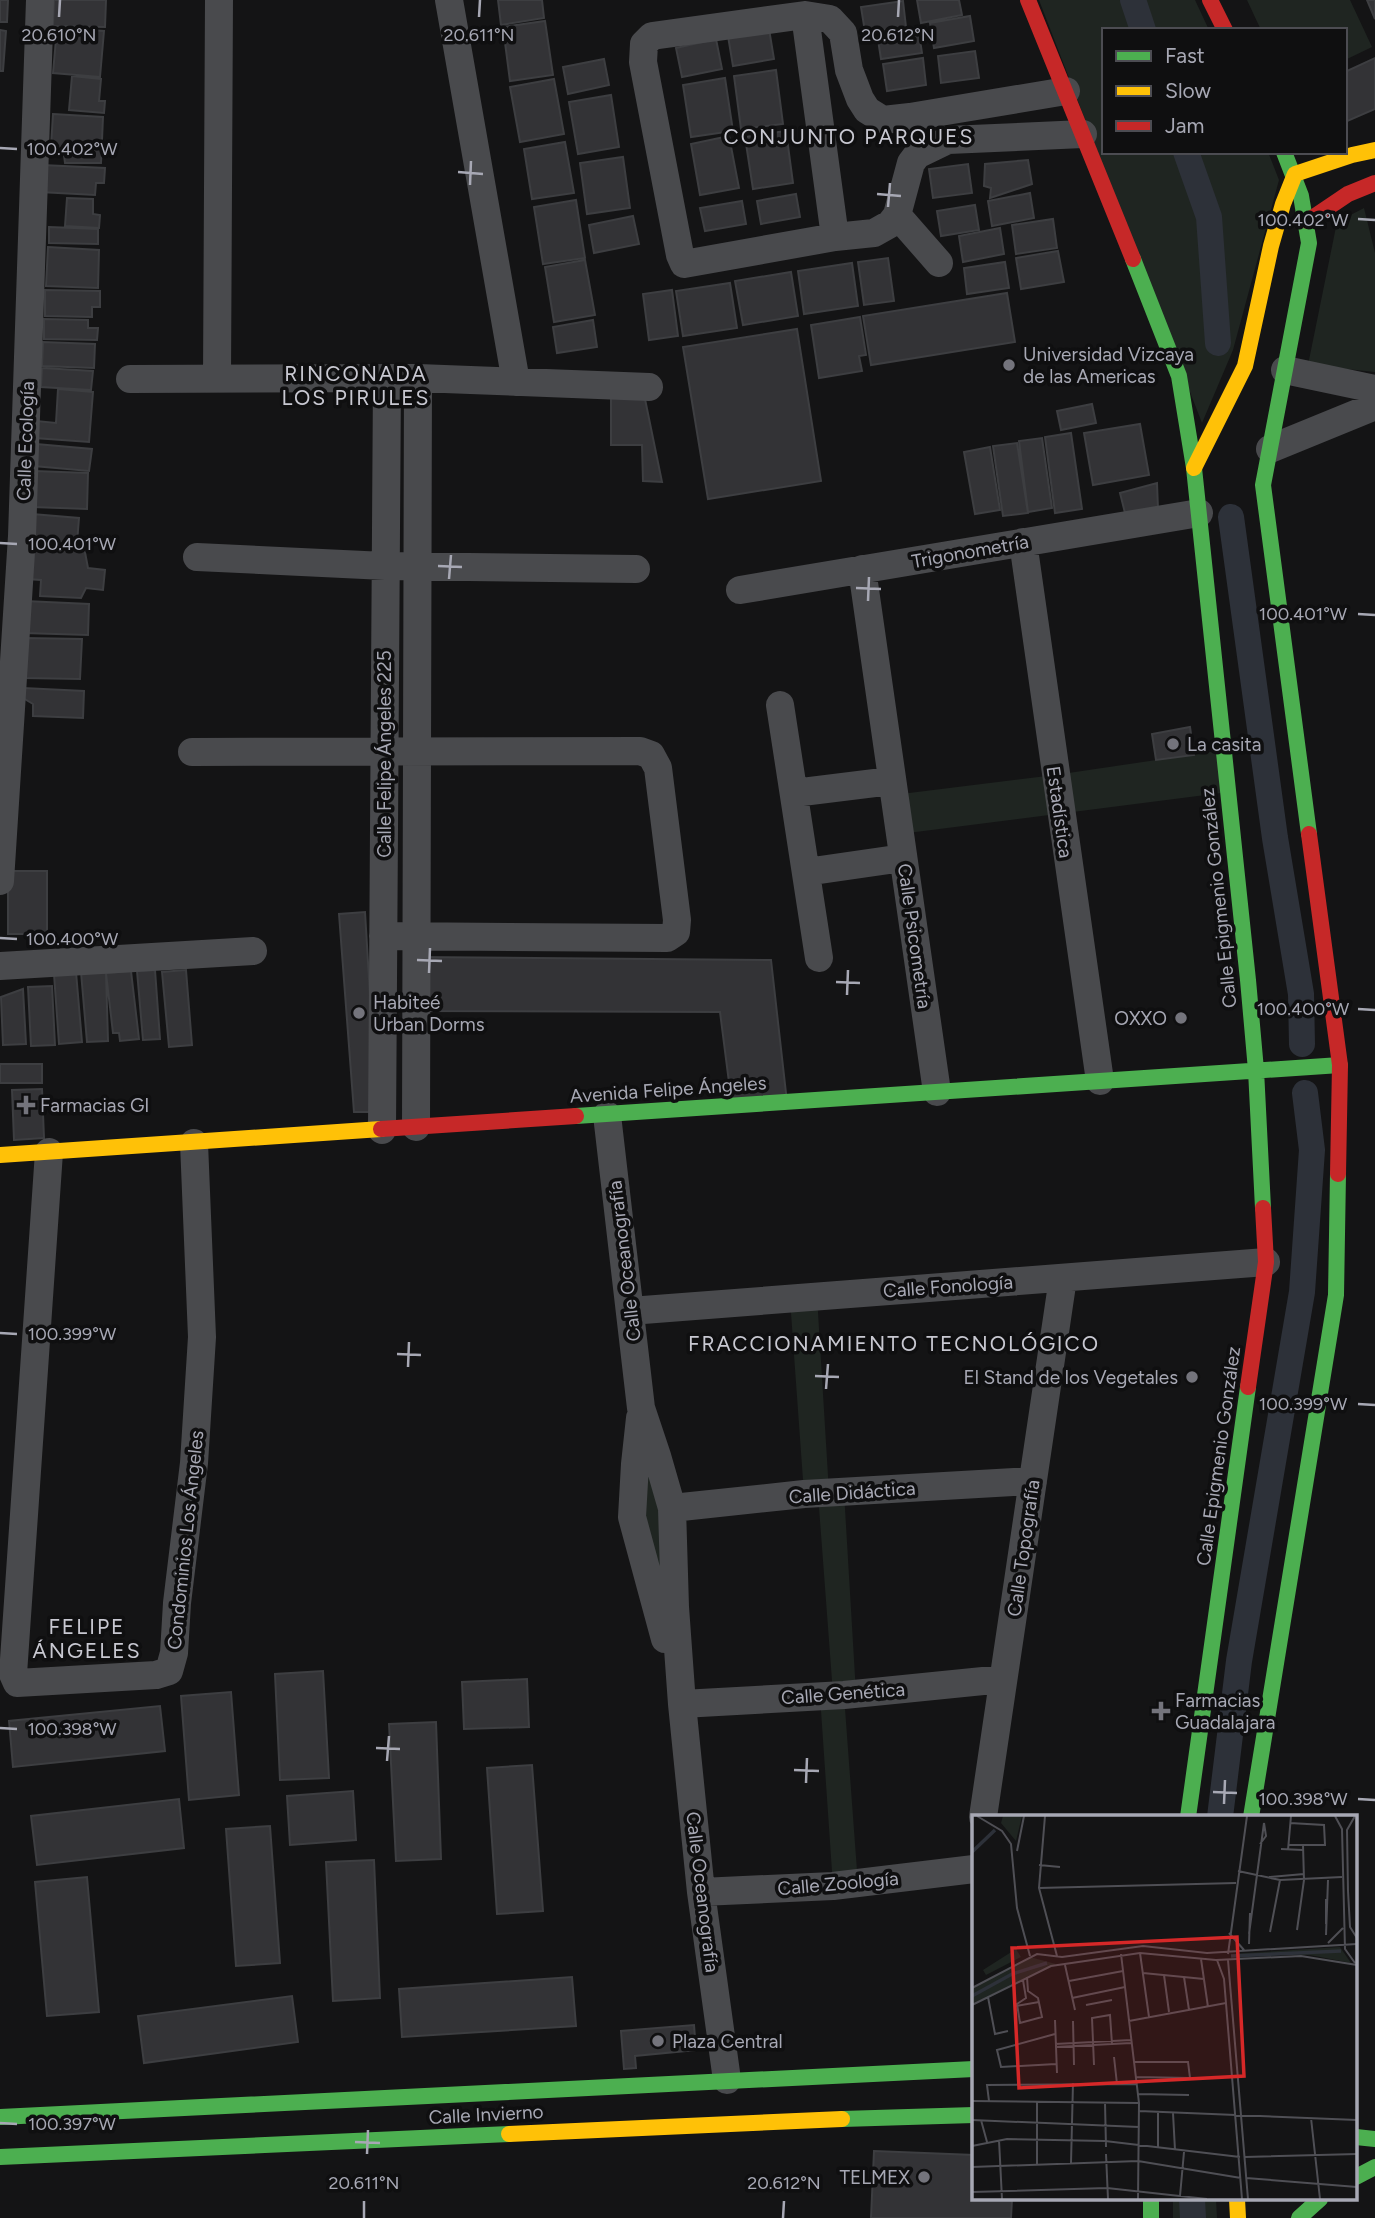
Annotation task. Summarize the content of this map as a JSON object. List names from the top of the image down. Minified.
{"streets":{"main road":["Calle Epigmenio González","Avenida Felipe Ángeles","Calle Invierno"],"street":["Calle Ecología","Trigonometría","Calle Felipe Ángeles 225","Estadística","Calle Psicometría","Calle Oceanografía","Calle Fonología","Calle Didáctica","Condominios Los Ángeles","Calle Topografía","Calle Genética","Calle Zoología"]},"crossings":[["Trigonometría","Estadística"],["Trigonometría","Calle Epigmenio González"],["Trigonometría","Calle Psicometría"],["Calle Felipe Ángeles 225","Avenida Felipe Ángeles"],["Estadística","Avenida Felipe Ángeles"],["Calle Epigmenio González","Avenida Felipe Ángeles"],["Calle Epigmenio González","Calle Fonología"],["Calle Psicometría","Avenida Felipe Ángeles"],["Avenida Felipe Ángeles","Calle Oceanografía"],["Avenida Felipe Ángeles","Condominios Los Ángeles"],["Calle Oceanografía","Calle Fonología"],["Calle Oceanografía","Calle Didáctica"],["Calle Oceanografía","Calle Genética"],["Calle Oceanografía","Calle Zoología"],["Calle Oceanografía","Calle Invierno"],["Calle Fonología","Calle Topografía"],["Calle Didáctica","Calle Topografía"],["Calle Topografía","Calle Genética"]],"districts":["CONJUNTO PARQUES","RINCONADA LOS PIRULES","FRACCIONAMIENTO TECNOLÓGICO","FELIPE ÁNGELES"],"places":{"other":["Universidad Vizcaya de las Americas","La casita","Habiteé Urban Dorms","OXXO","El Stand de los Vegetales","Plaza Central","TELMEX"],"health":["Farmacias GI","Farmacias Guadalajara"]},"legend":["Fast","Slow","Jam"],"coordinates":["20.610°N","20.611°N","20.612°N","100.402°W","100.401°W","100.400°W","100.399°W","100.398°W","100.397°W"]}
